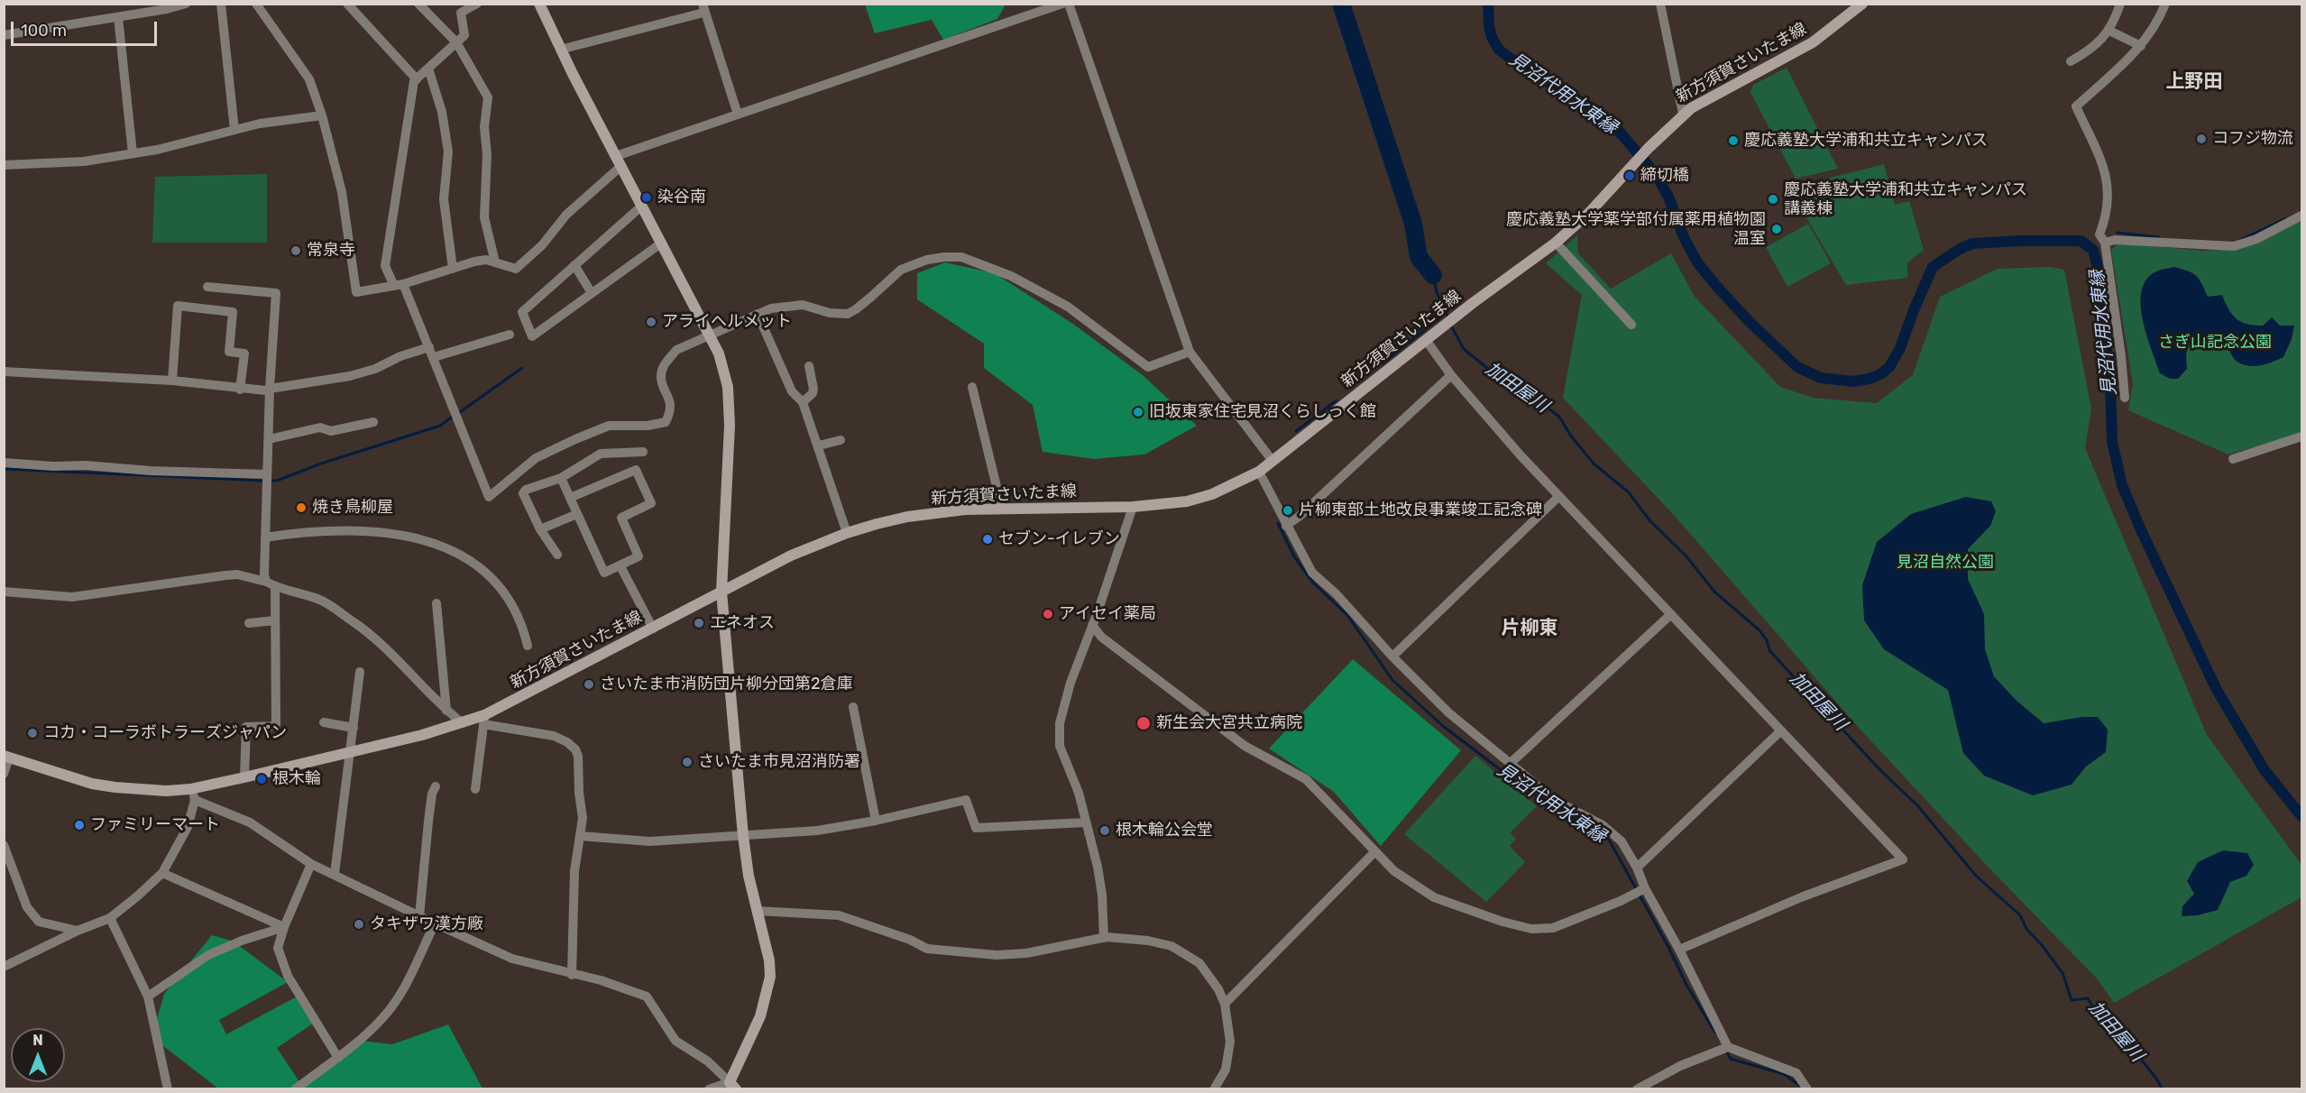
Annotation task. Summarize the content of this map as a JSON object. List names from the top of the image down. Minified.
{"streets":{"main road":["新方須賀さいたま線"]},"districts":["上野田","片柳東"],"water":["見沼代用水東縁","加田屋川"],"parks":["さぎ山記念公園","見沼自然公園"],"places":["コフジ物流","慶応義塾大学浦和共立キャンパス","締切橋","染谷南","慶応義塾大学浦和共立キャンパス 講義棟","慶応義塾大学薬学部付属薬用植物園 温室","常泉寺","アライヘルメット","旧坂東家住宅見沼くらしっく館","焼き鳥柳屋","片柳東部土地改良事業竣工記念碑","セブン-イレブン","アイセイ薬局","エネオス","さいたま市消防団片柳分団第2倉庫","新生会大宮共立病院","コカ・コーラボトラーズジャパン","さいたま市見沼消防署","根木輪","ファミリーマート","根木輪公会堂","タキザワ漢方廠"],"scale_bar":"100 m","north":"top"}
